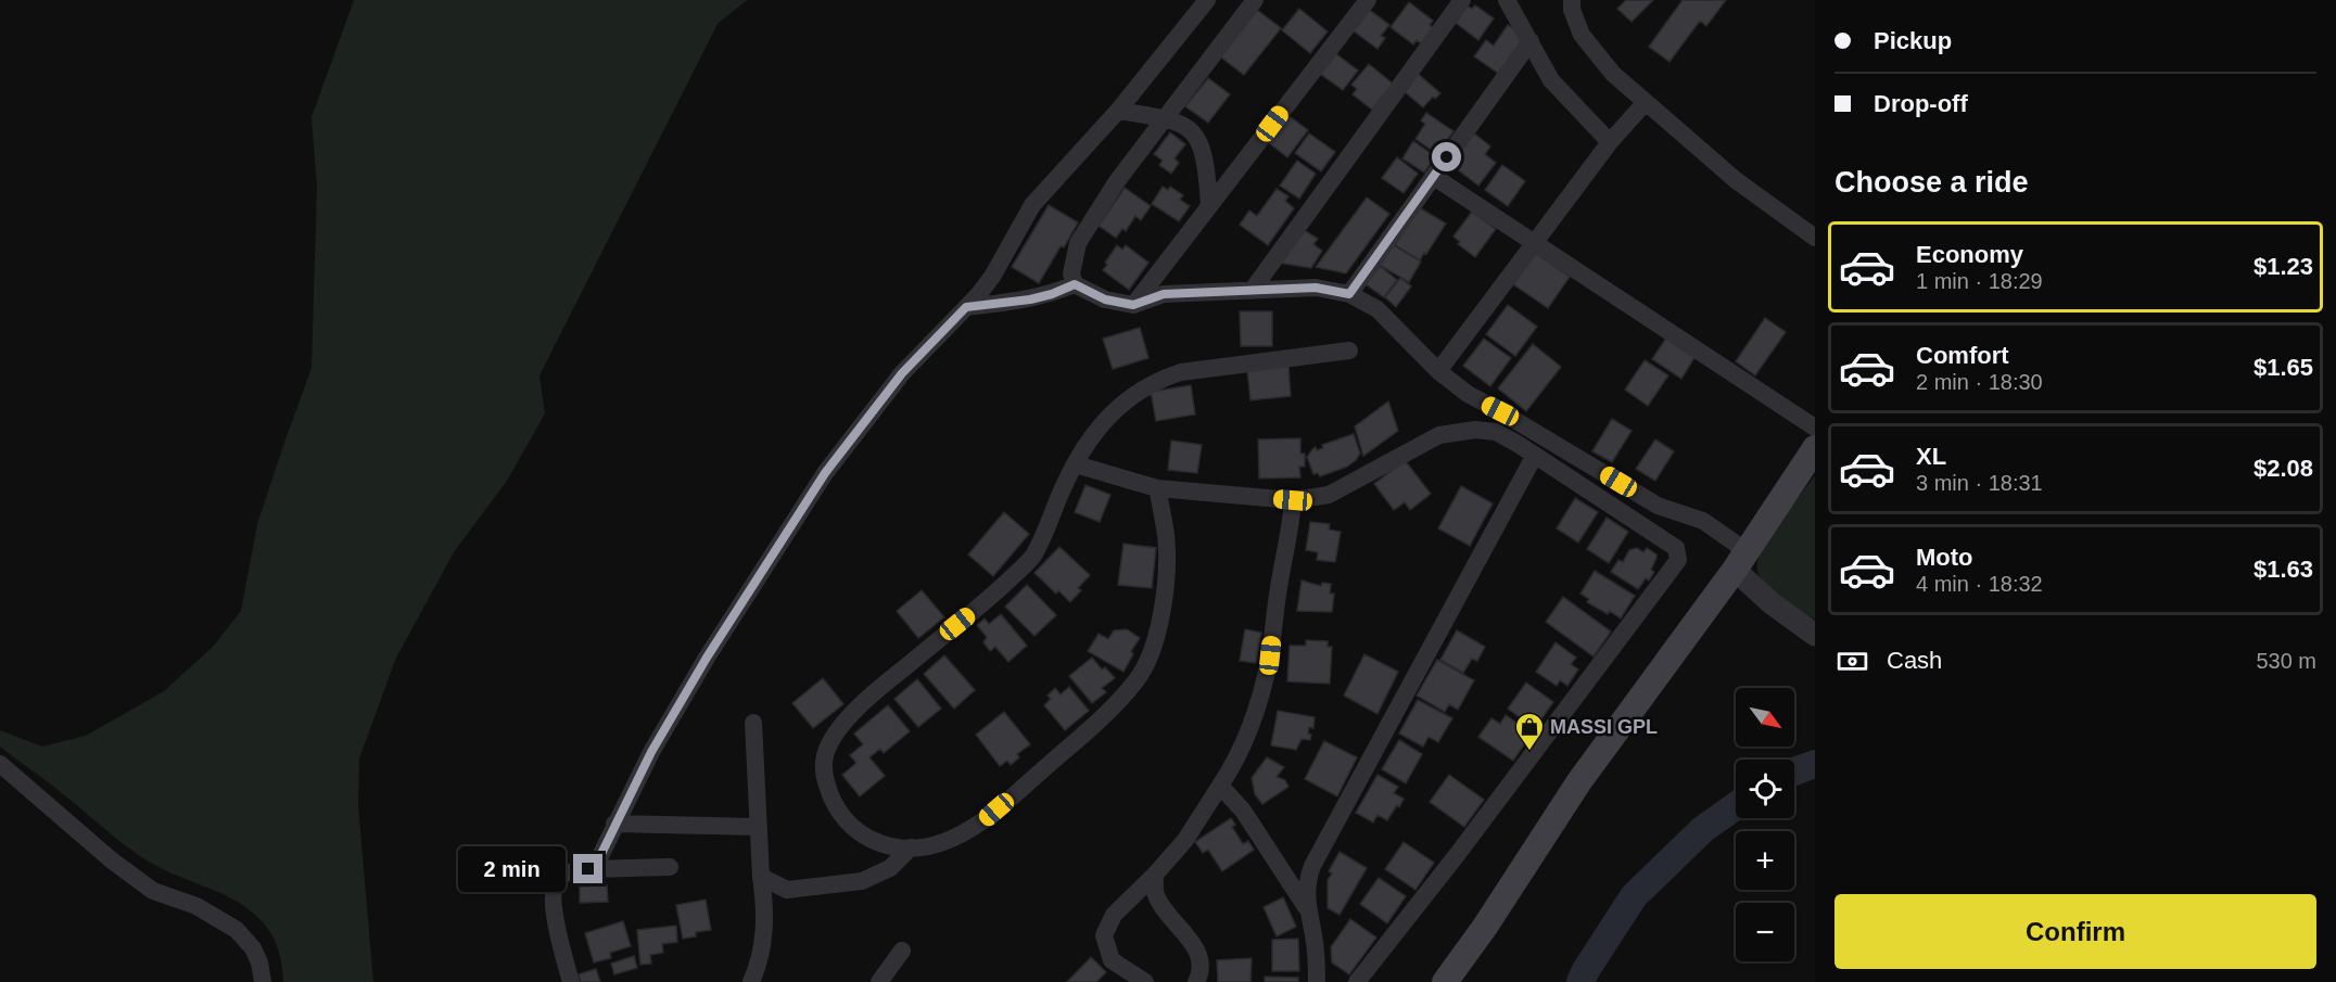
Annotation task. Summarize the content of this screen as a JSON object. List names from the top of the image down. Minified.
{"places":{"shop":["MASSI GPL"]},"north":"bottom right","page":{"banner":["Pickup","Drop-off"],"heading":"Choose a ride","list":[{"name":"Economy","note":"1 min · 18:29","value":"$1.23"},{"name":"Comfort","note":"2 min · 18:30","value":"$1.65"},{"name":"XL","note":"3 min · 18:31","value":"$2.08"},{"name":"Moto","note":"4 min · 18:32","value":"$1.63"}],"pay":["Cash","530 m"],"map_buttons":["+","−"],"bubble":"2 min","buttons":"Confirm"}}
